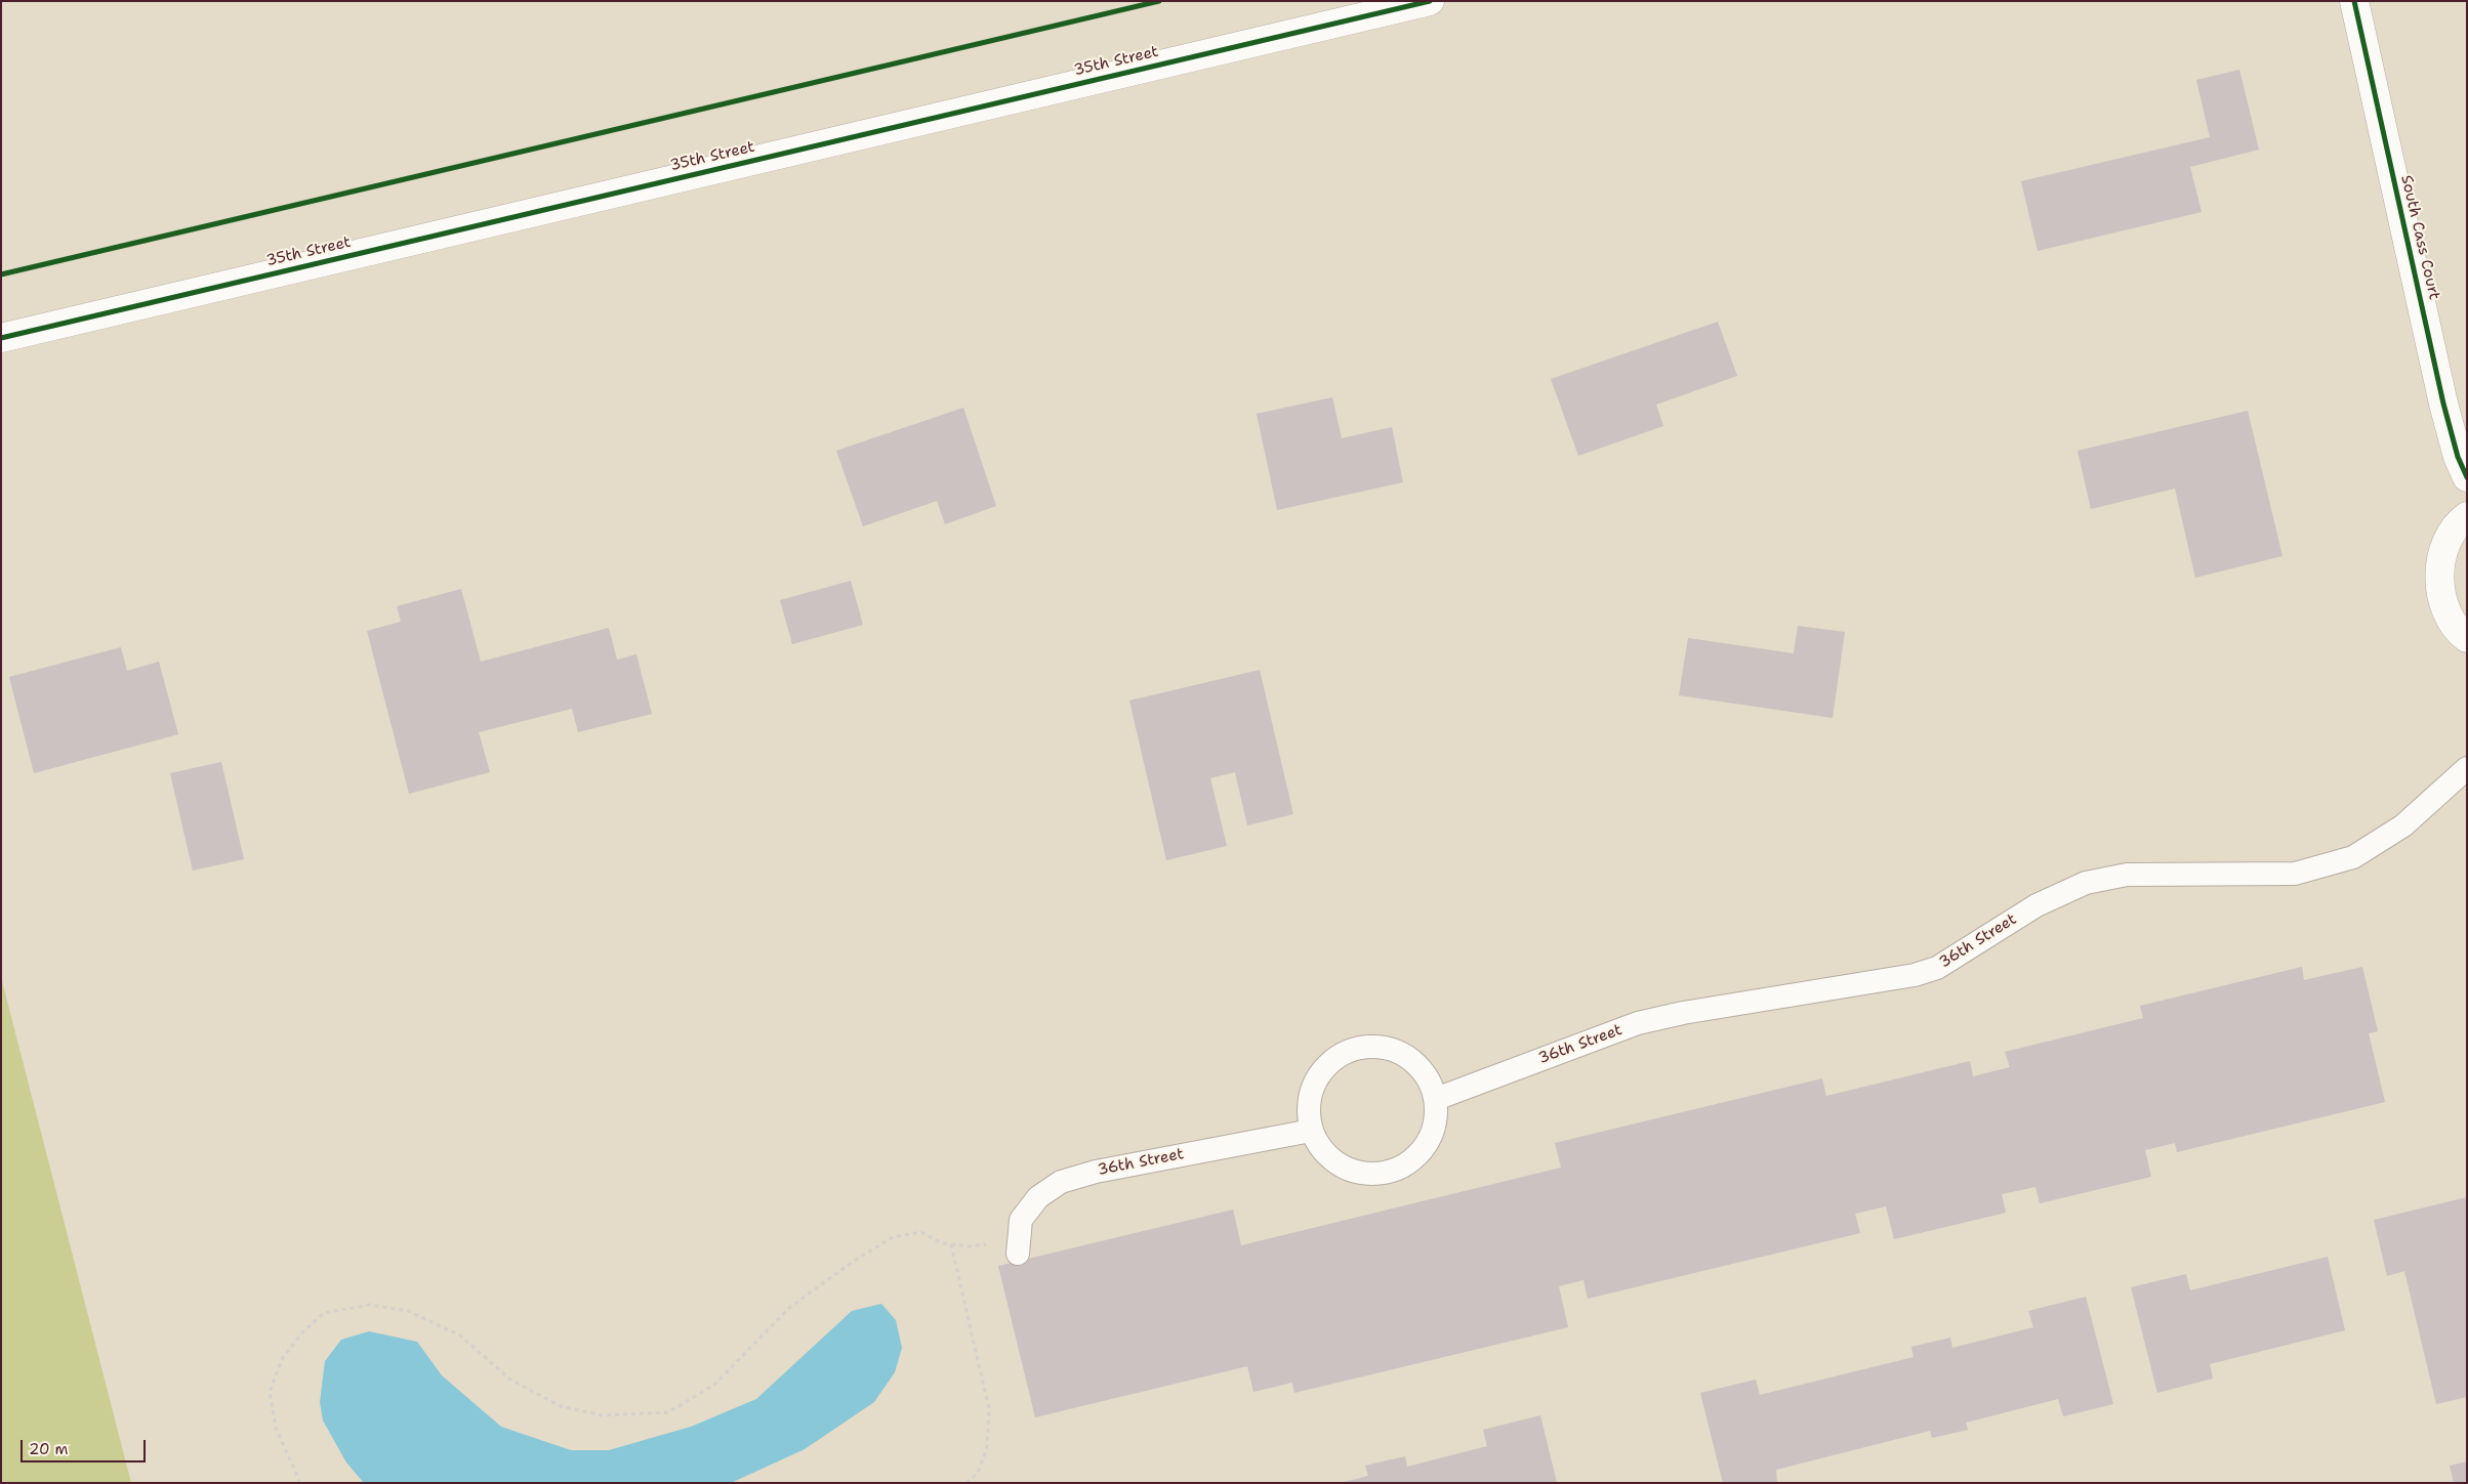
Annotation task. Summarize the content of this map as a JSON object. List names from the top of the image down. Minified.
{"streets":{"street":["35th Street","South Cass Court"],"lane":["36th Street"]},"scale_bar":"20 m"}
